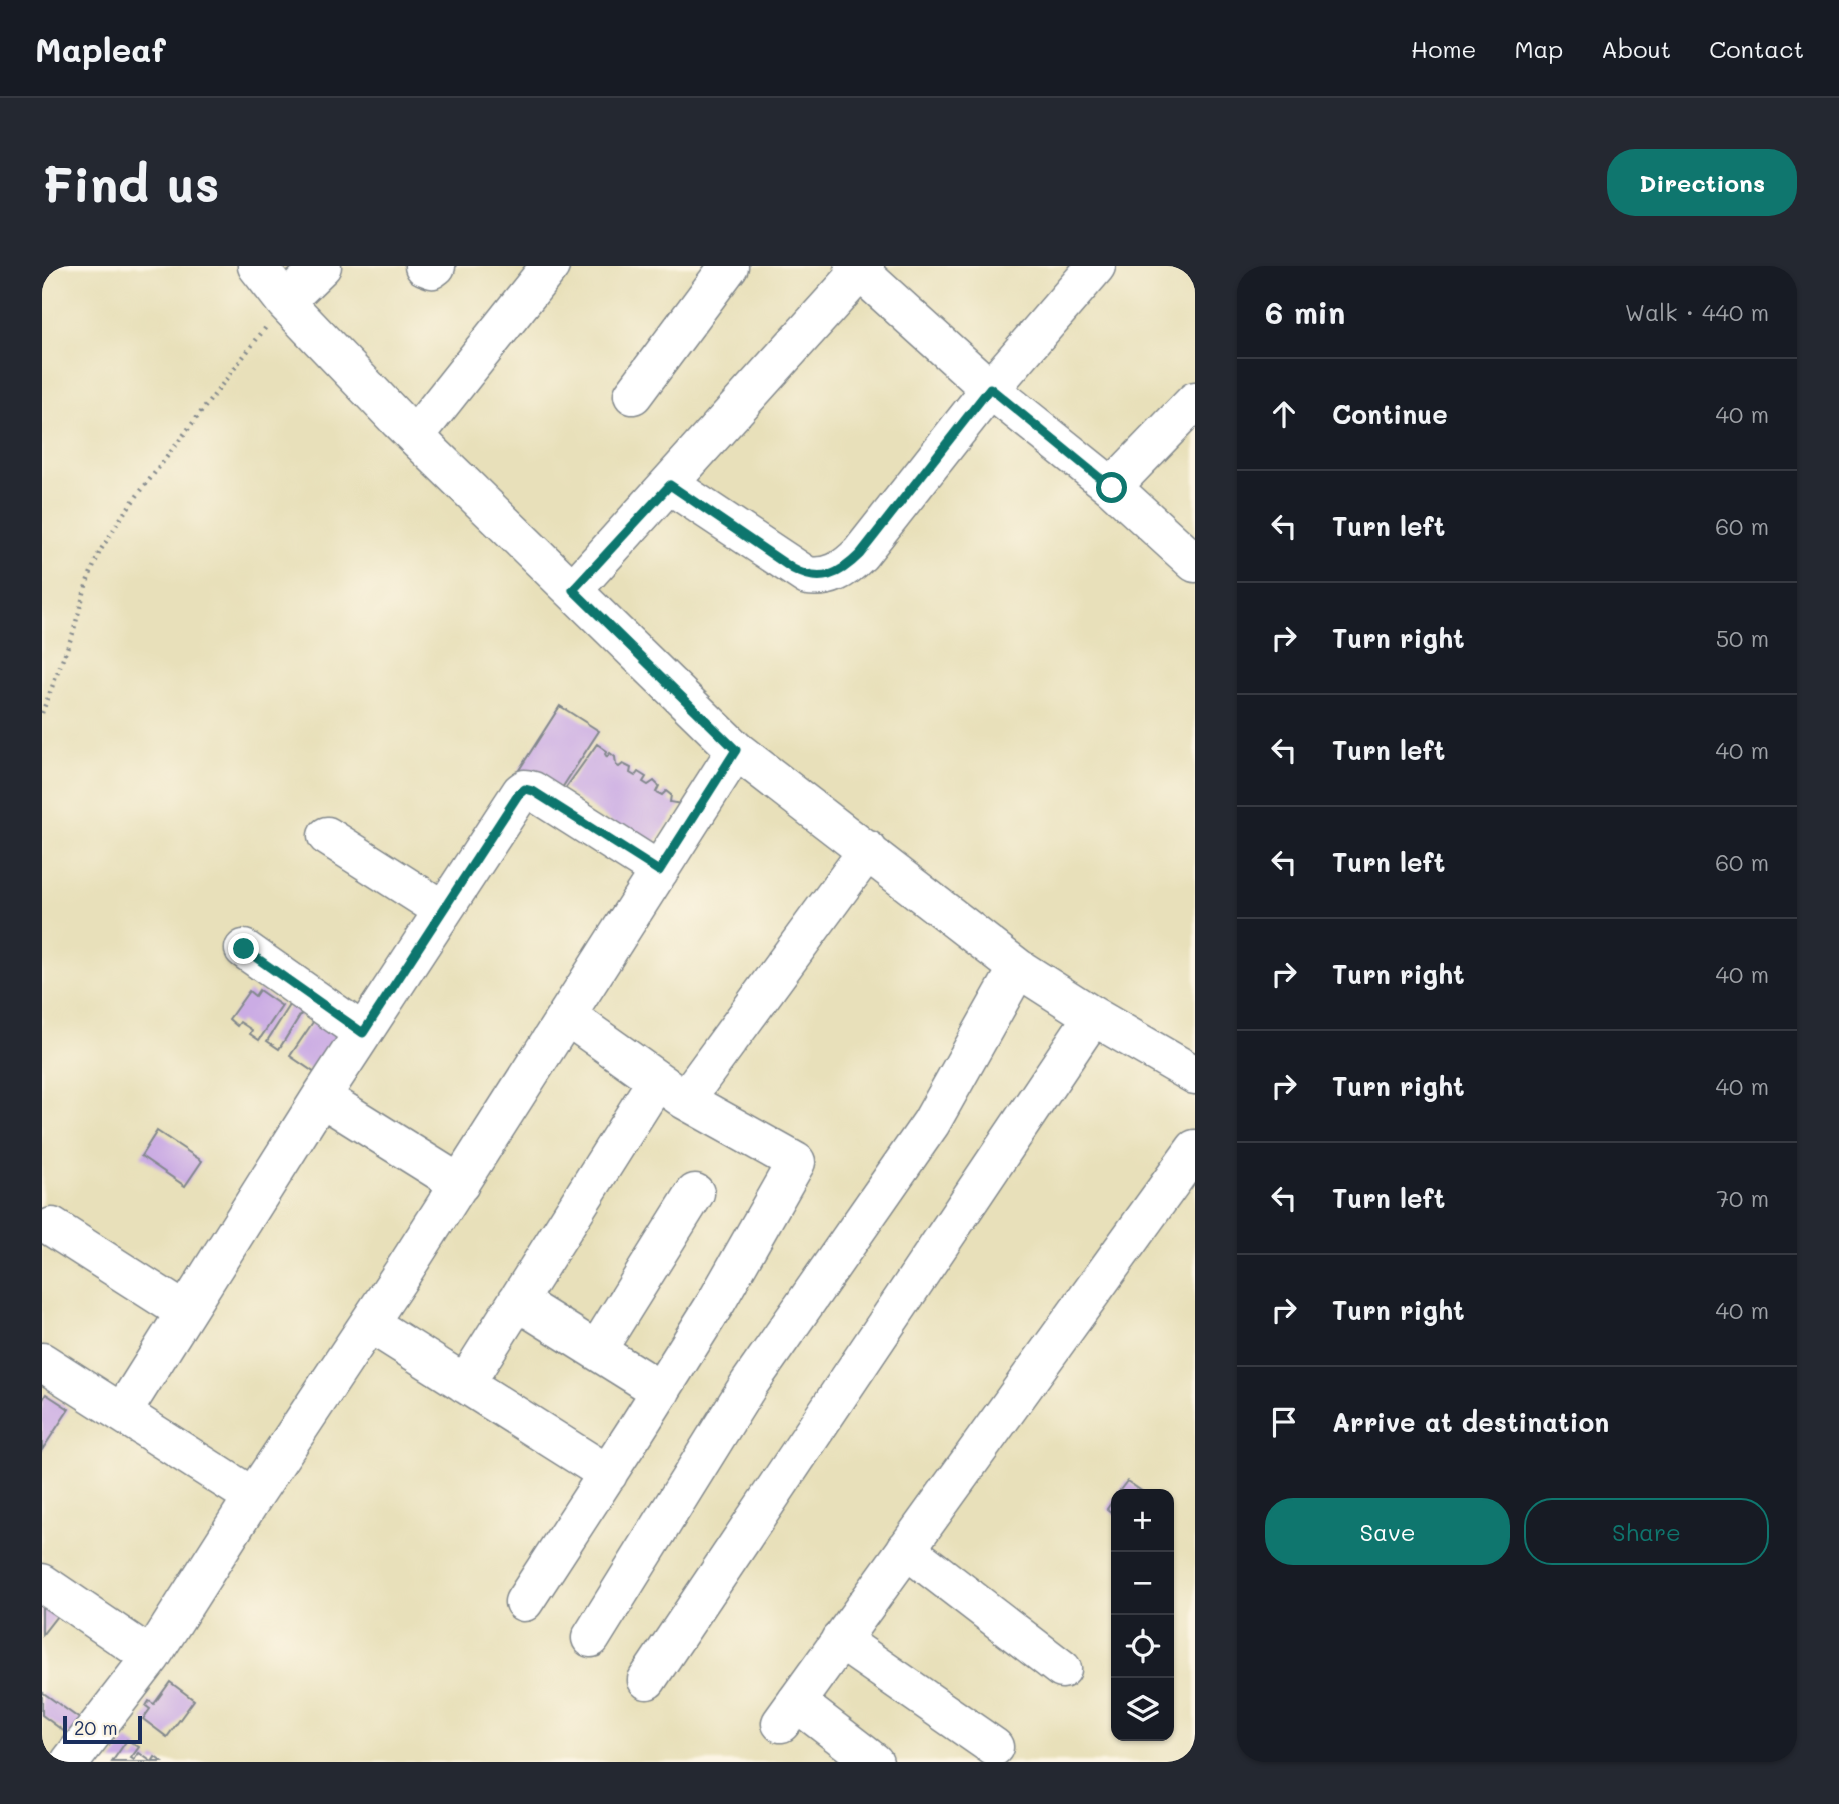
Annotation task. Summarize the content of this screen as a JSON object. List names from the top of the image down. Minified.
{"scale_bar":"20 m","page":{"header":"Mapleaf","nav":["Home","Map","About","Contact"],"buttons":["Directions",["Save","Share"]],"title":"Find us","heading":["6 min","Walk · 440 m"],"list":[["Continue","40 m"],["Turn left","60 m"],["Turn right","50 m"],["Turn left","40 m"],["Turn left","60 m"],["Turn right","40 m"],["Turn right","40 m"],["Turn left","70 m"],["Turn right","40 m"],"Arrive at destination"],"map_buttons":["+","−"],"scale":"20 m"}}
